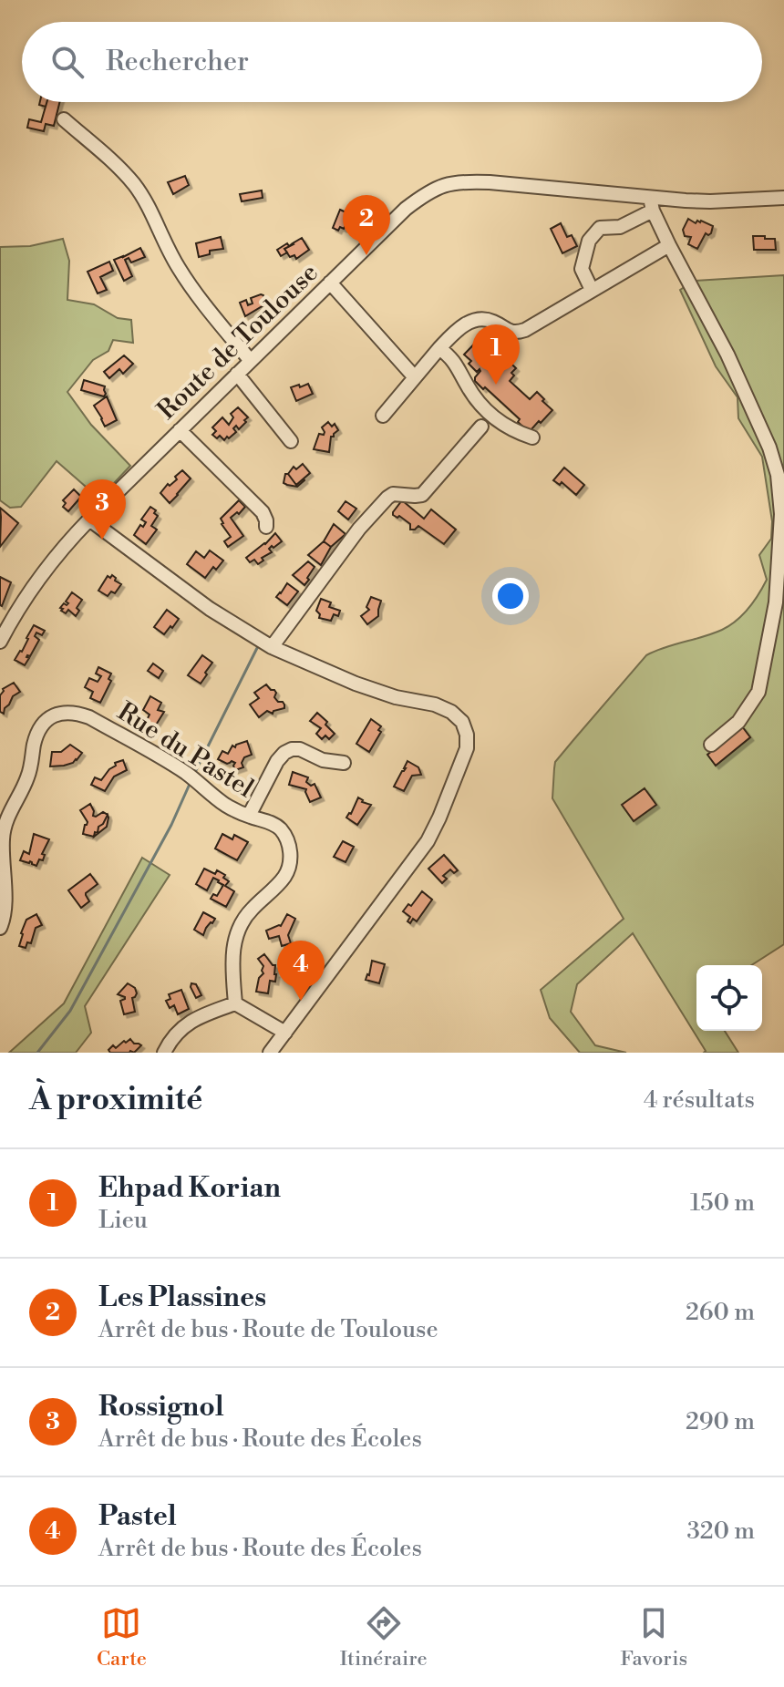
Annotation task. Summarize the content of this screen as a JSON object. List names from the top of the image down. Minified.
{"streets":{"street":["Route de Toulouse","Rue du Pastel"]},"page":{"search":"Rechercher","pins":["2","1","3","4"],"heading":["À proximité","4 résultats"],"list":[{"mark":"1","name":"Ehpad Korian","note":"Lieu","value":"150 m"},{"mark":"2","name":"Les Plassines","note":"Arrêt de bus · Route de Toulouse","value":"260 m"},{"mark":"3","name":"Rossignol","note":"Arrêt de bus · Route des Écoles","value":"290 m"},{"mark":"4","name":"Pastel","note":"Arrêt de bus · Route des Écoles","value":"320 m"}],"nav":["Carte","Itinéraire","Favoris"]}}
